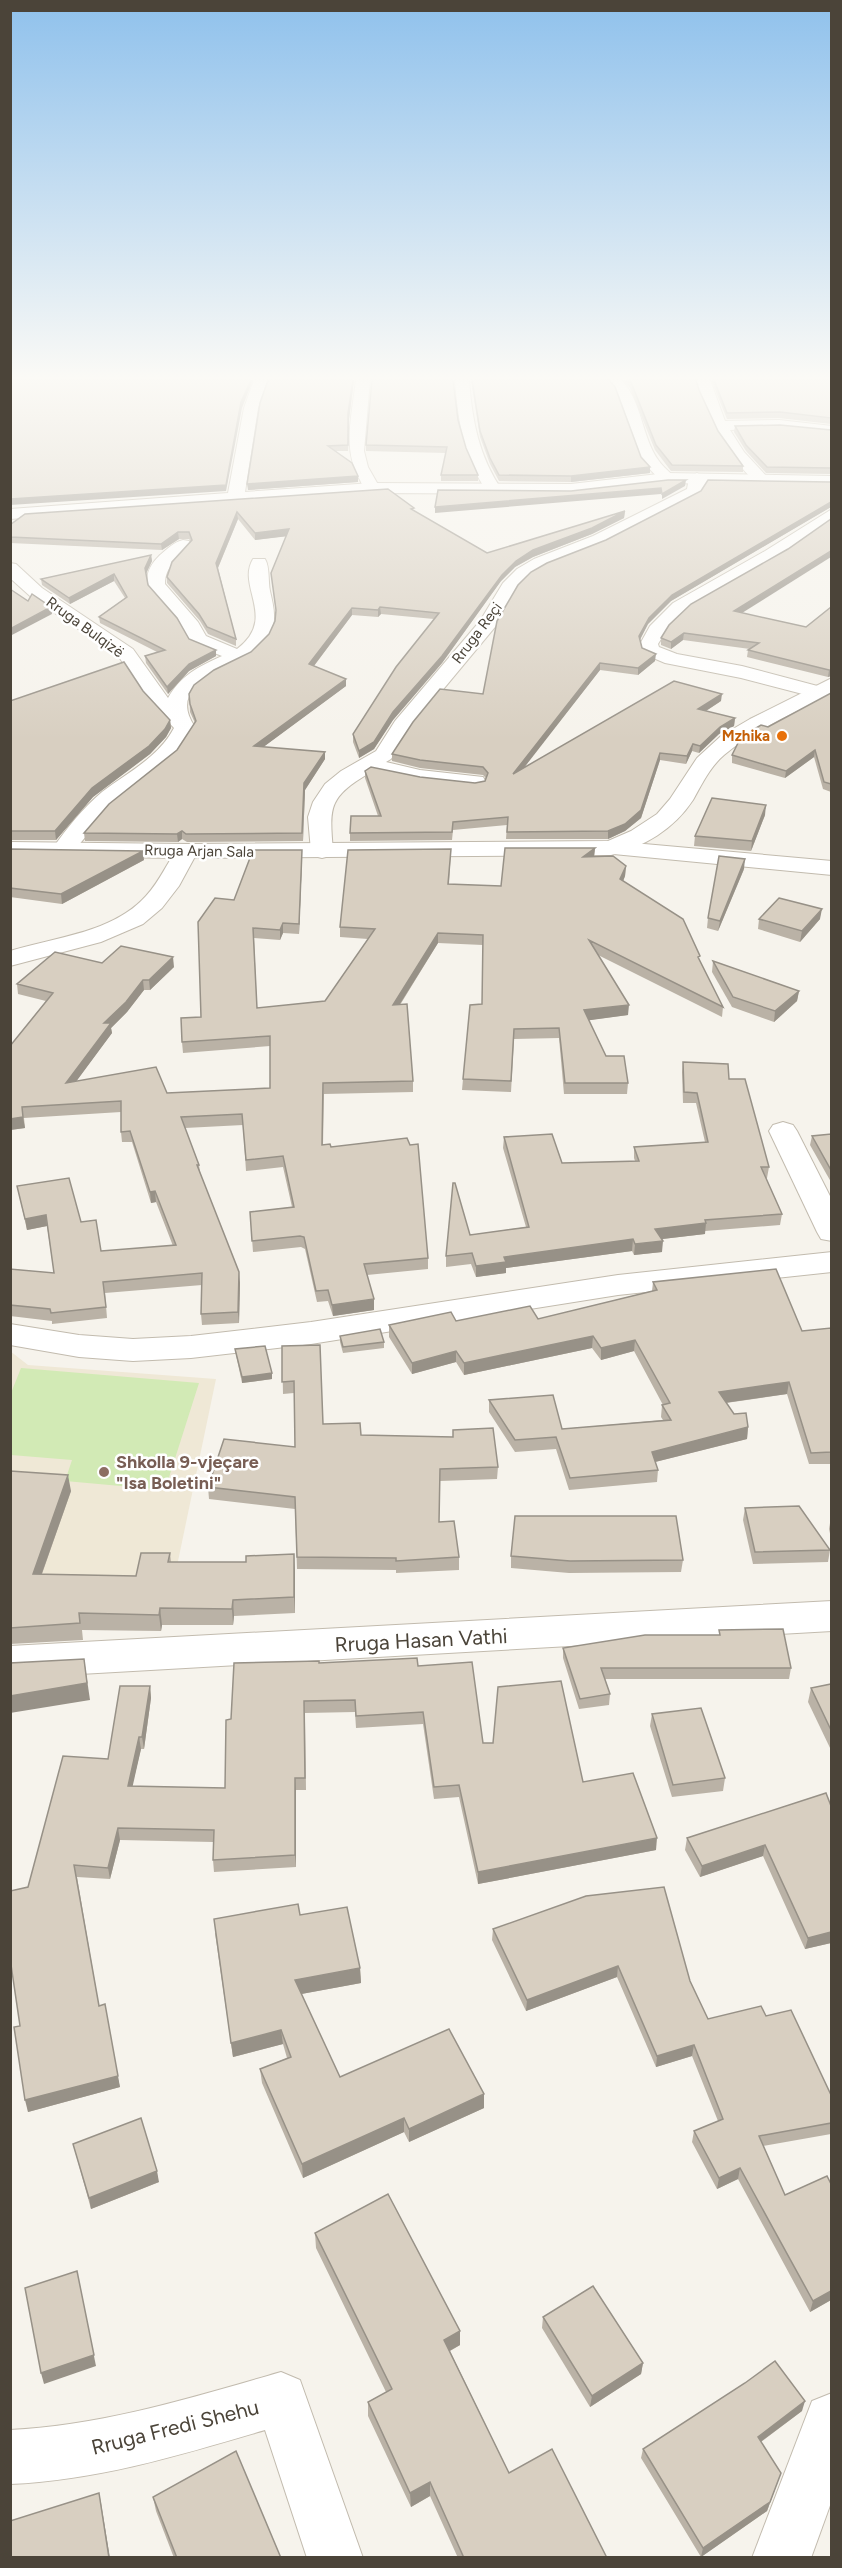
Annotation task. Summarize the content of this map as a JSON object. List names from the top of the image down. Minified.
{"streets":{"street":["Rruga Bulqizë","Rruga Reçi","Rruga Arjan Sala","Rruga Hasan Vathi","Rruga Fredi Shehu"]},"crossings":[["Rruga Reçi","Rruga Arjan Sala"]],"places":["Mzhika","Shkolla 9-vjeçare \"Isa Boletini\""]}
